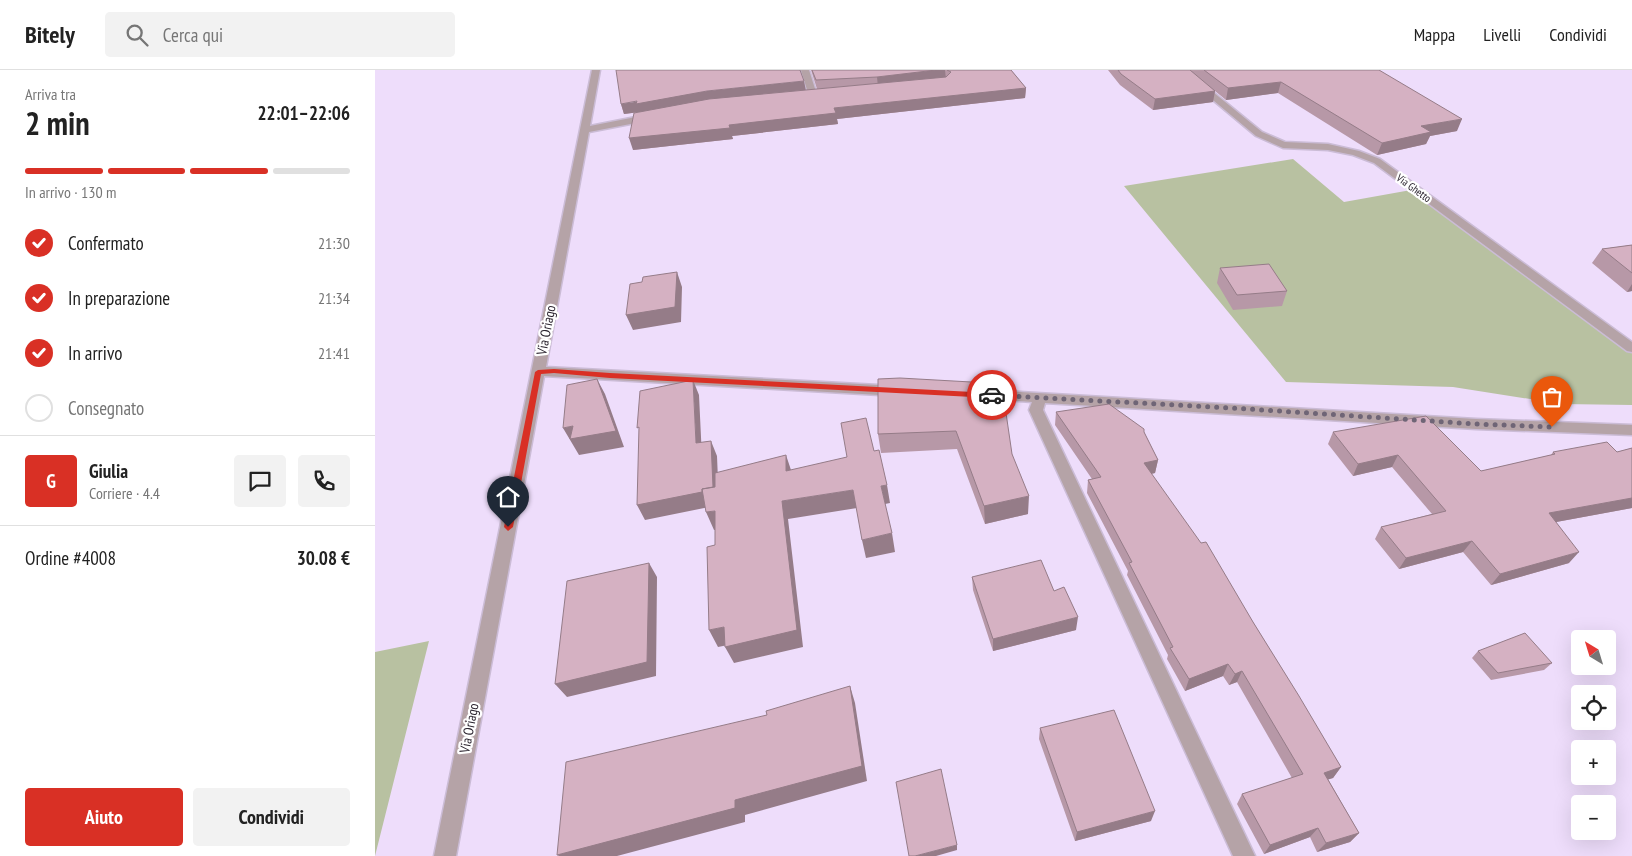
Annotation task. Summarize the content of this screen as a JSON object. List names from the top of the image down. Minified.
{"streets":{"street":["Via Ghetto","Via Oriago"]},"north":"top left","page":{"header":"Bitely","search":"Cerca qui","nav":["Mappa","Livelli","Condividi"],"heading":["2 min","Arriva tra","22:01–22:06"],"panel":["Giulia","Corriere · 4.4","Ordine #4008","30.08 €"],"bar":"In arrivo · 130 m","list":[["Confermato","21:30"],["In preparazione","21:34"],["In arrivo","21:41"],"Consegnato"],"round":"G","map_buttons":["+","−"],"buttons":["Aiuto","Condividi"]}}
